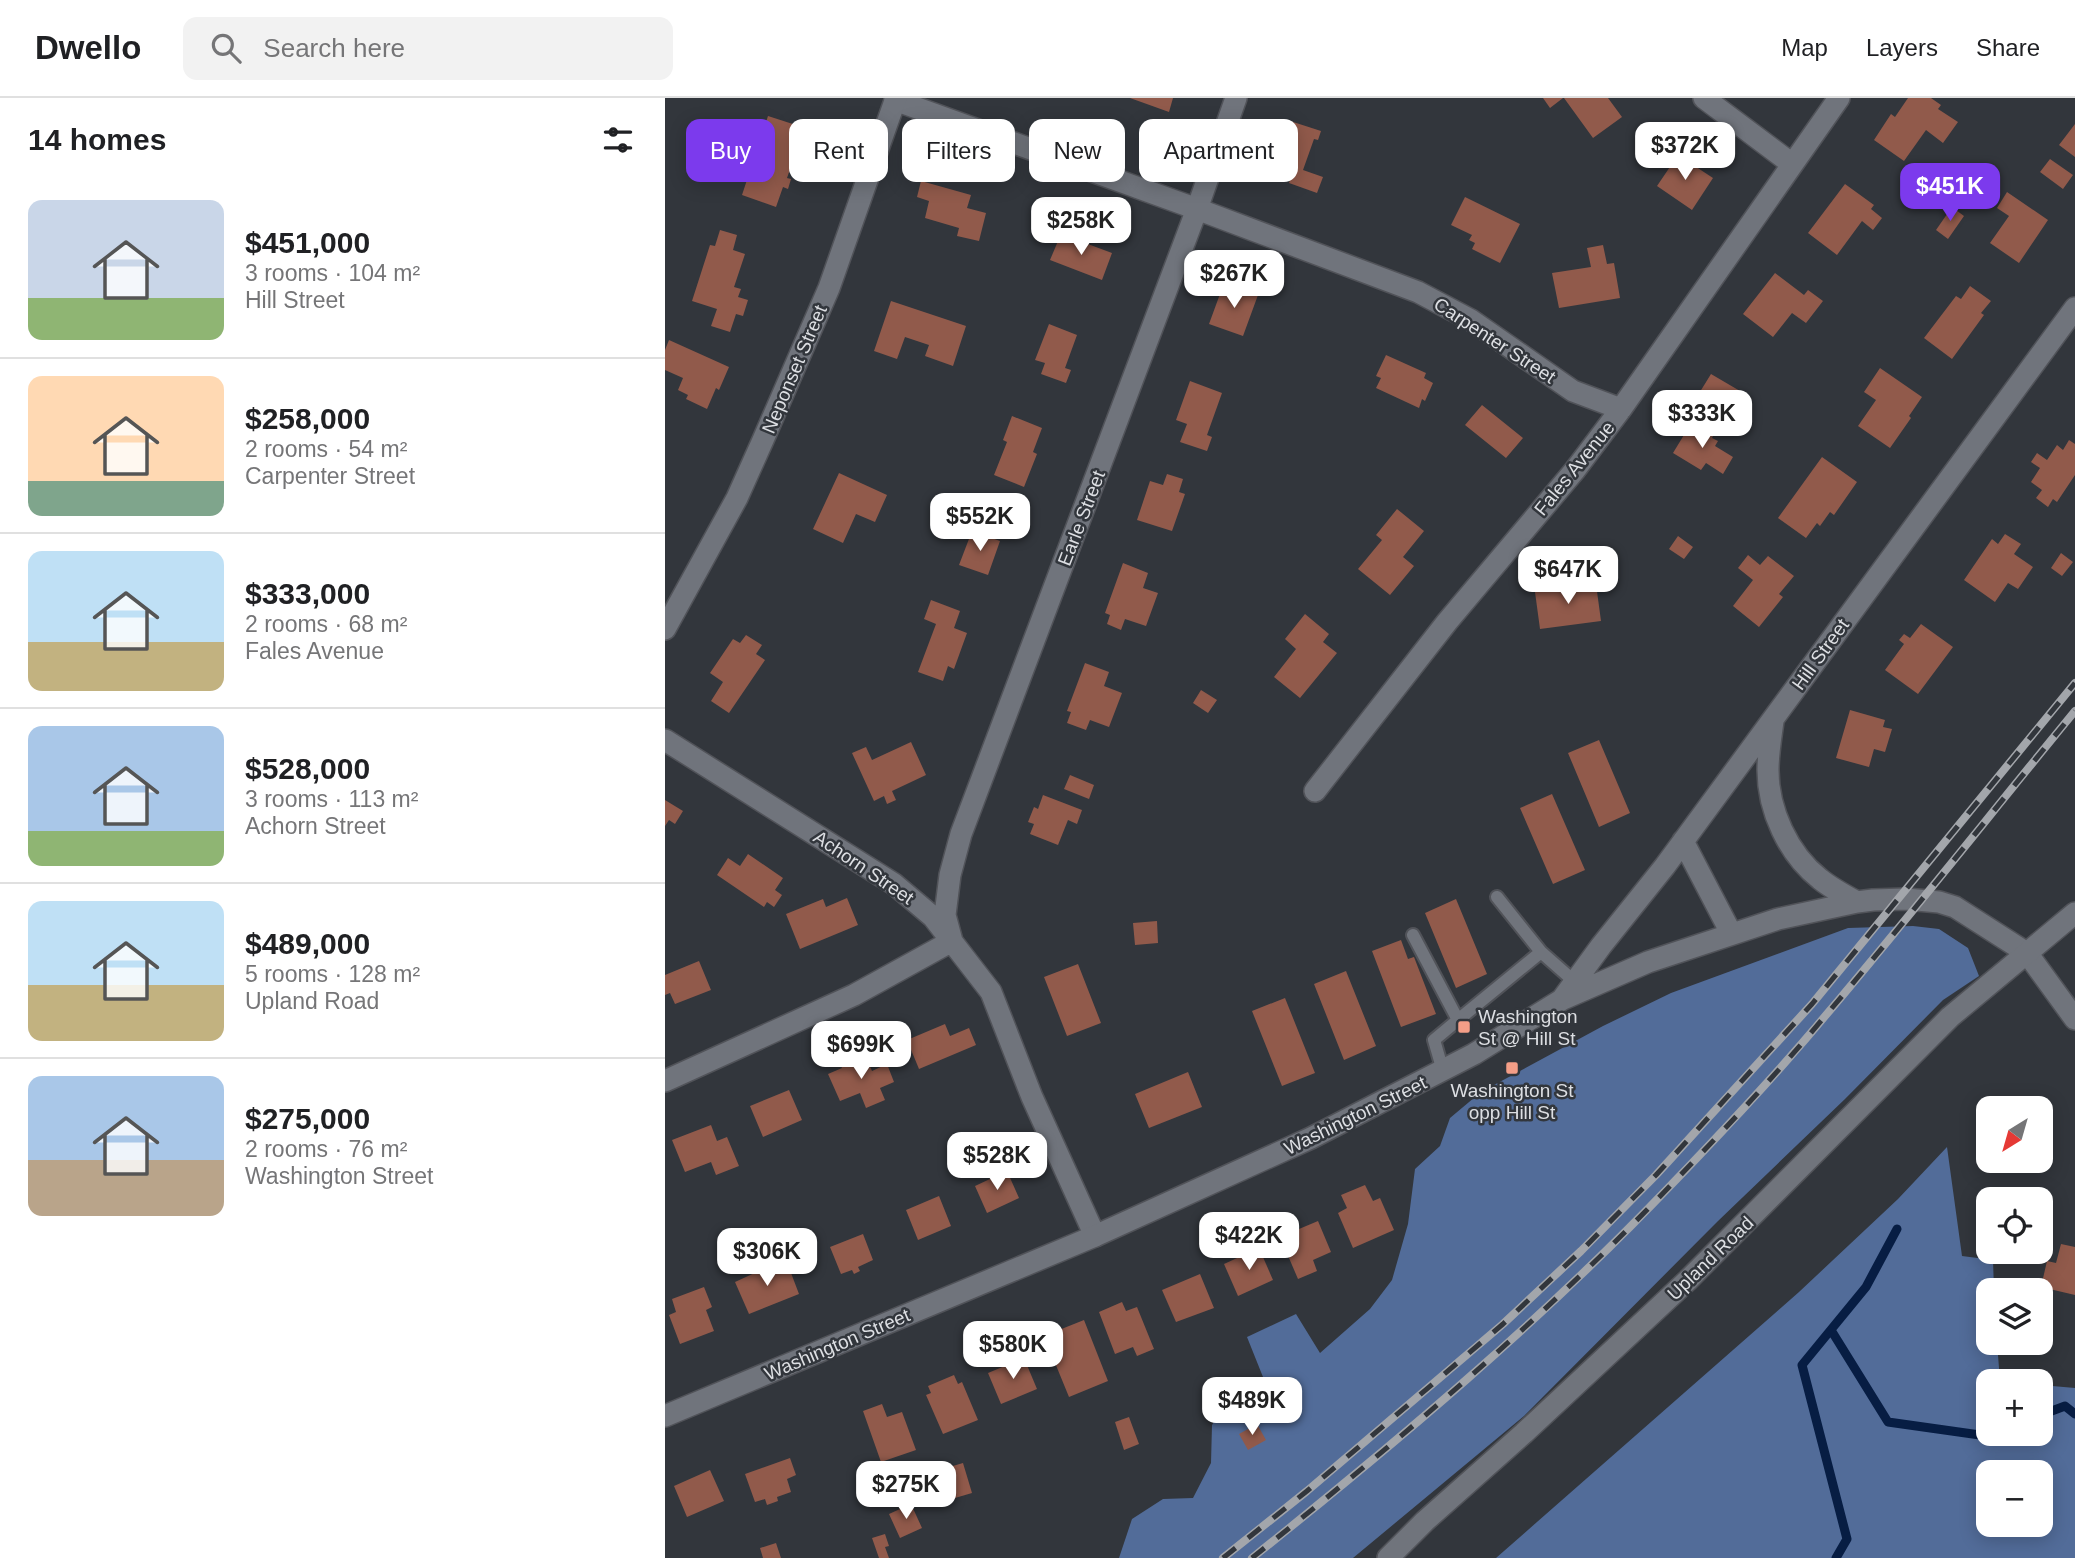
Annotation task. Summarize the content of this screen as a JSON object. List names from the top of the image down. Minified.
{"streets":{"street":["Carpenter Street","Neponset Street","Fales Avenue","Earle Street","Hill Street","Achorn Street","Washington Street","Upland Road"]},"crossings":[["Carpenter Street","Neponset Street"],["Carpenter Street","Fales Avenue"],["Carpenter Street","Earle Street"],["Earle Street","Achorn Street"],["Hill Street","Washington Street"],["Achorn Street","Washington Street"],["Washington Street","Upland Road"]],"places":{"transit":["Washington St @ Hill St","Washington St opp Hill St"]},"north":"bottom left","page":{"header":"Dwello","search":"Search here","nav":["Map","Layers","Share"],"heading":"14 homes","chip":["Buy","Rent","Filters","New","Apartment"],"price":["$372K","$451K","$258K","$267K","$333K","$552K","$647K","$699K","$528K","$422K","$306K","$580K","$489K","$275K"],"list":[{"name":"$451,000","note":"3 rooms · 104 m² · Hill Street"},{"name":"$258,000","note":"2 rooms · 54 m² · Carpenter Street"},{"name":"$333,000","note":"2 rooms · 68 m² · Fales Avenue"},{"name":"$528,000","note":"3 rooms · 113 m² · Achorn Street"},{"name":"$489,000","note":"5 rooms · 128 m² · Upland Road"},{"name":"$275,000","note":"2 rooms · 76 m² · Washington Street"}],"map_buttons":["+","−"]}}
